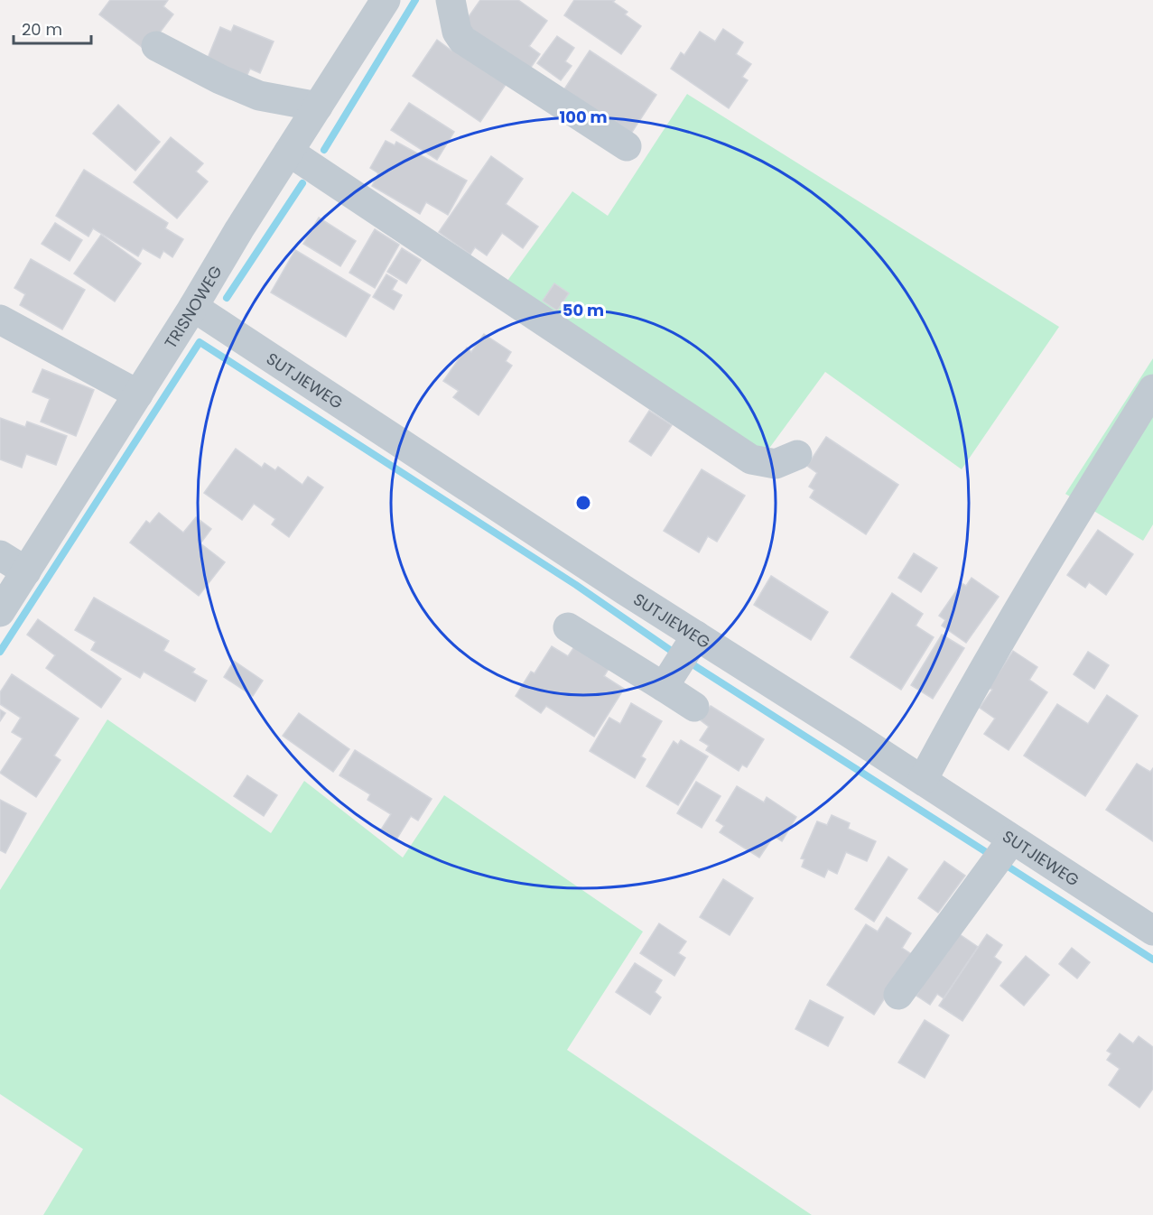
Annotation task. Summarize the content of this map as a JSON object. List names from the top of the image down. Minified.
{"streets":{"street":["TRISNOWEG","SUTJIEWEG"]},"crossings":[["TRISNOWEG","SUTJIEWEG"]],"scale_bar":"20 m","rings":["100 m","50 m"]}
